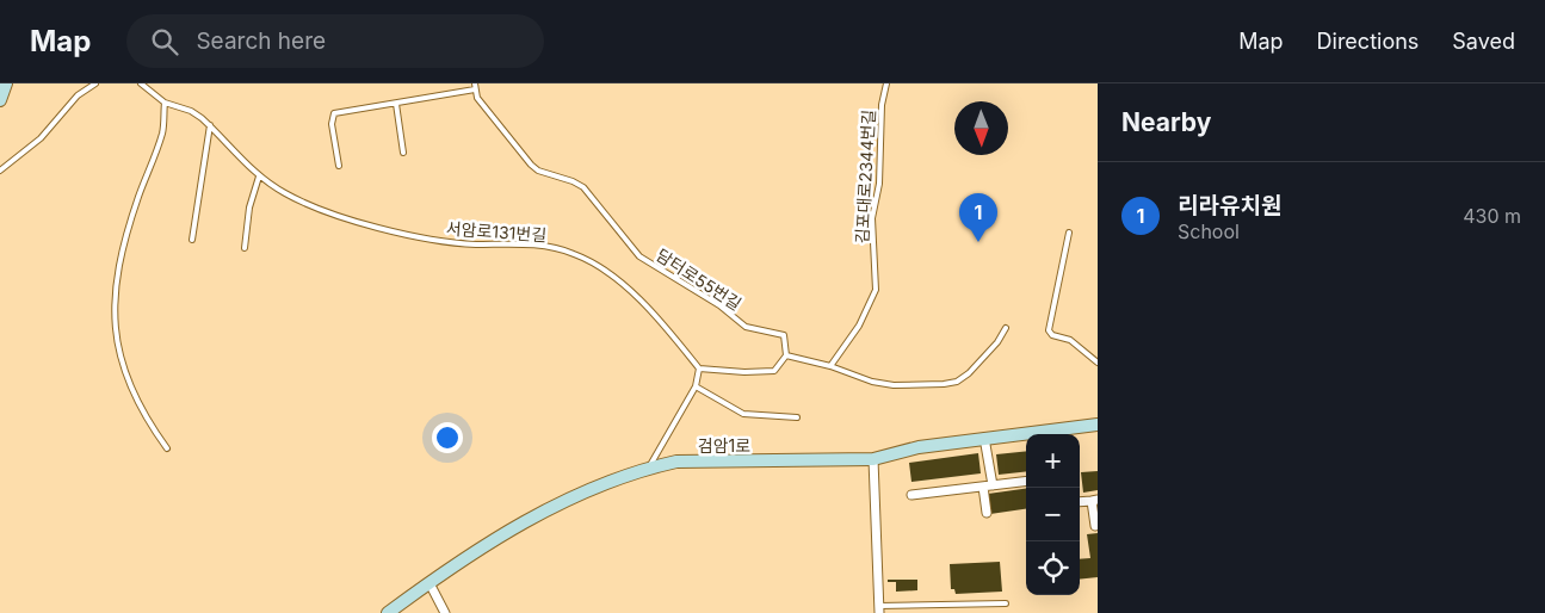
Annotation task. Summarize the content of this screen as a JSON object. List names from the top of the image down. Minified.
{"streets":{"street":["검암1로"],"lane":["김포대로2344번길","서암로131번길","담터로55번길"]},"north":"bottom","page":{"header":"Map","search":"Search here","nav":["Map","Directions","Saved"],"heading":"Nearby","list":[{"mark":"1","name":"리라유치원","note":"School","value":"430 m"}],"pins":"1","map_buttons":["+","−"]}}
